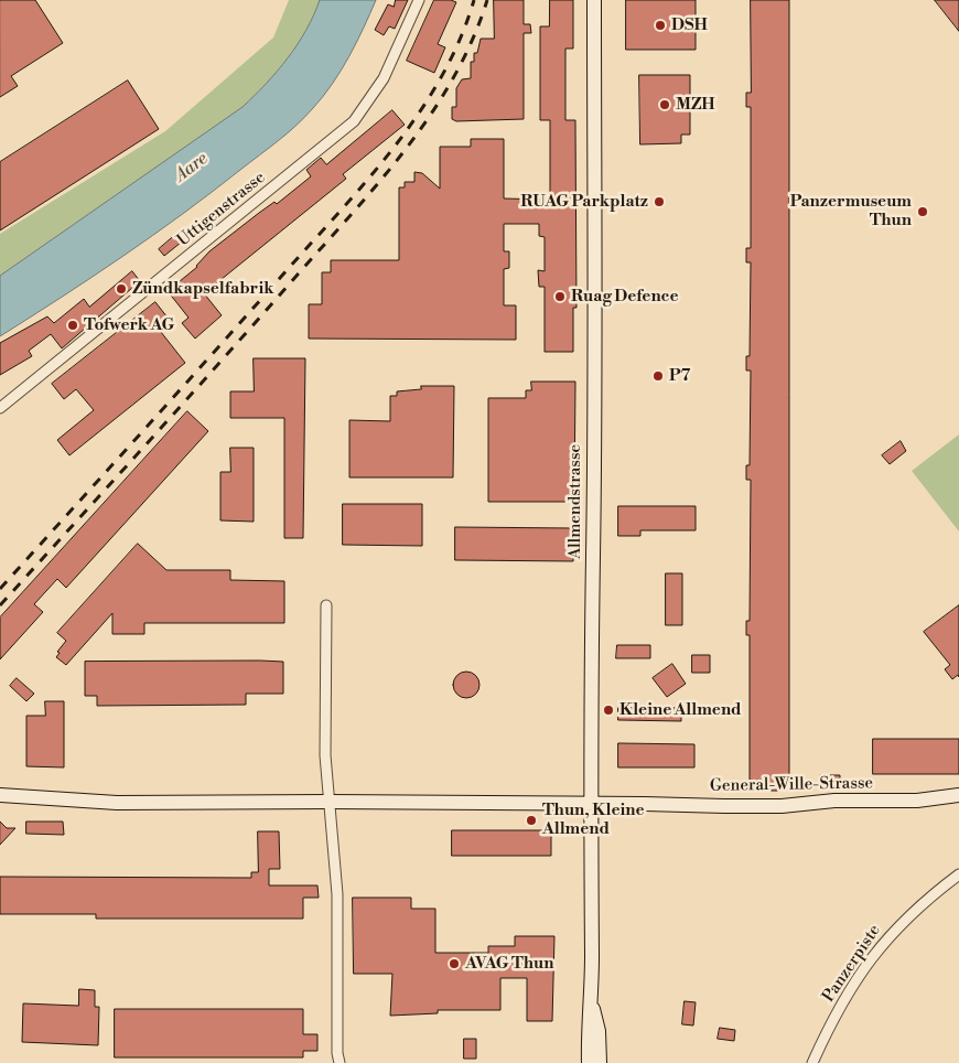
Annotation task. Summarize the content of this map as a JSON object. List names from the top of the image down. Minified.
{"streets":{"main road":["Allmendstrasse","General-Wille-Strasse"],"street":["Uttigenstrasse","Panzerpiste"]},"crossings":[["Allmendstrasse","General-Wille-Strasse"]],"water":["Aare"],"places":["DSH","MZH","RUAG Parkplatz","Panzermuseum Thun","Zündkapselfabrik","Ruag Defence","Tofwerk AG","P7","Kleine Allmend","Thun, Kleine Allmend","AVAG Thun"]}
